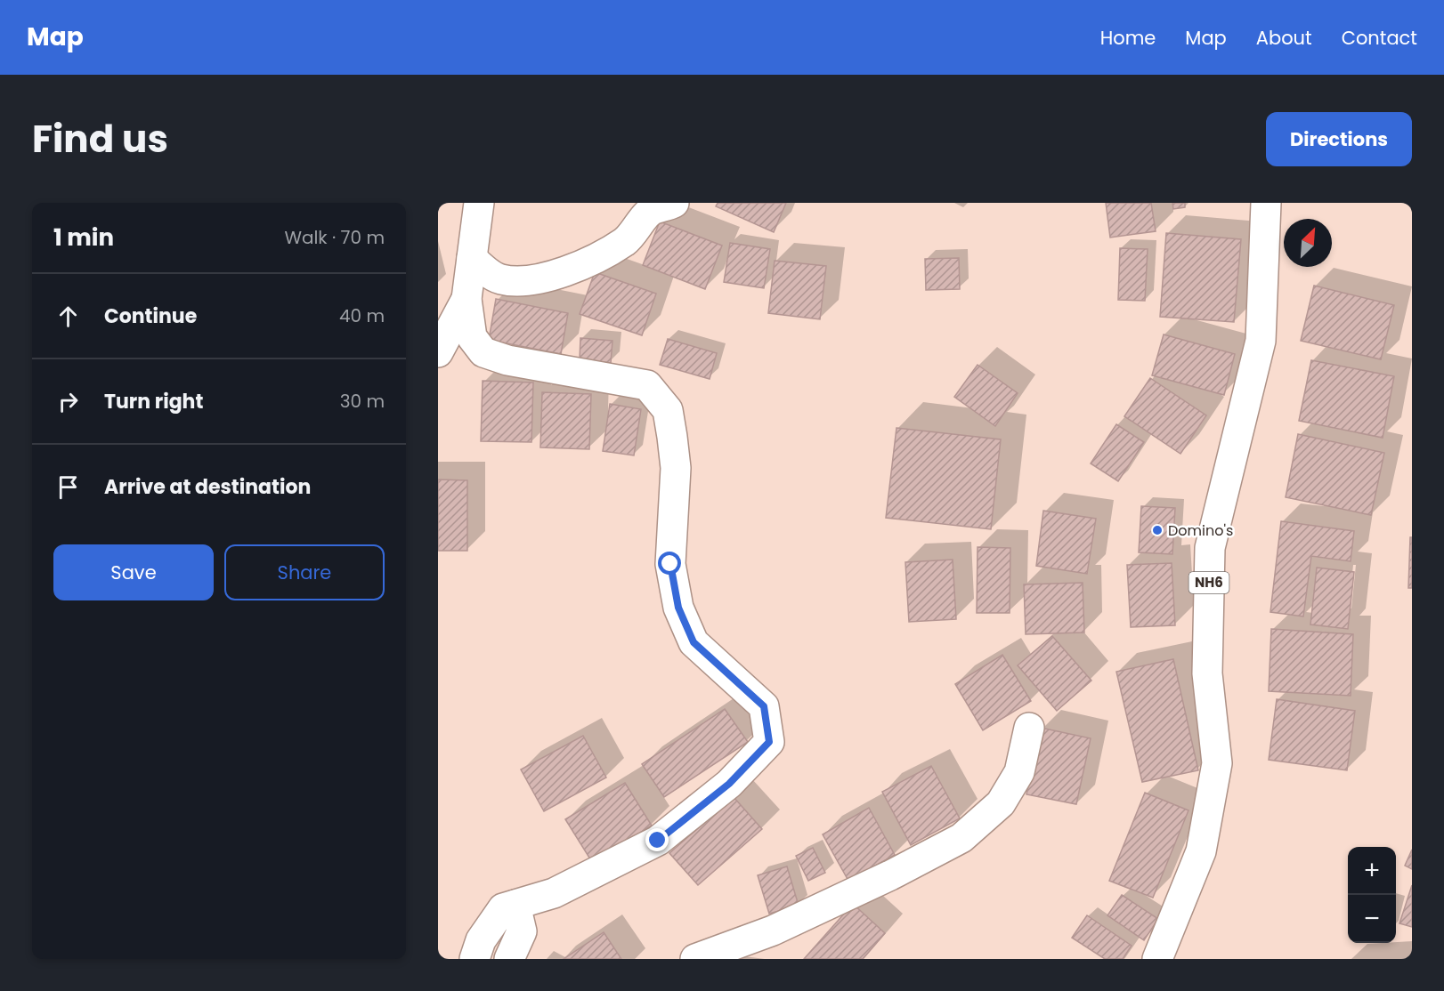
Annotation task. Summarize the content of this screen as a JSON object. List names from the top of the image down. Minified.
{"streets":{"main road":["NH6"]},"places":["Domino's"],"north":"top right","page":{"header":"Map","nav":["Home","Map","About","Contact"],"title":"Find us","buttons":["Directions",["Save","Share"]],"heading":["1 min","Walk · 70 m"],"list":[["Continue","40 m"],["Turn right","30 m"],"Arrive at destination"],"map_buttons":["+","−"]}}
